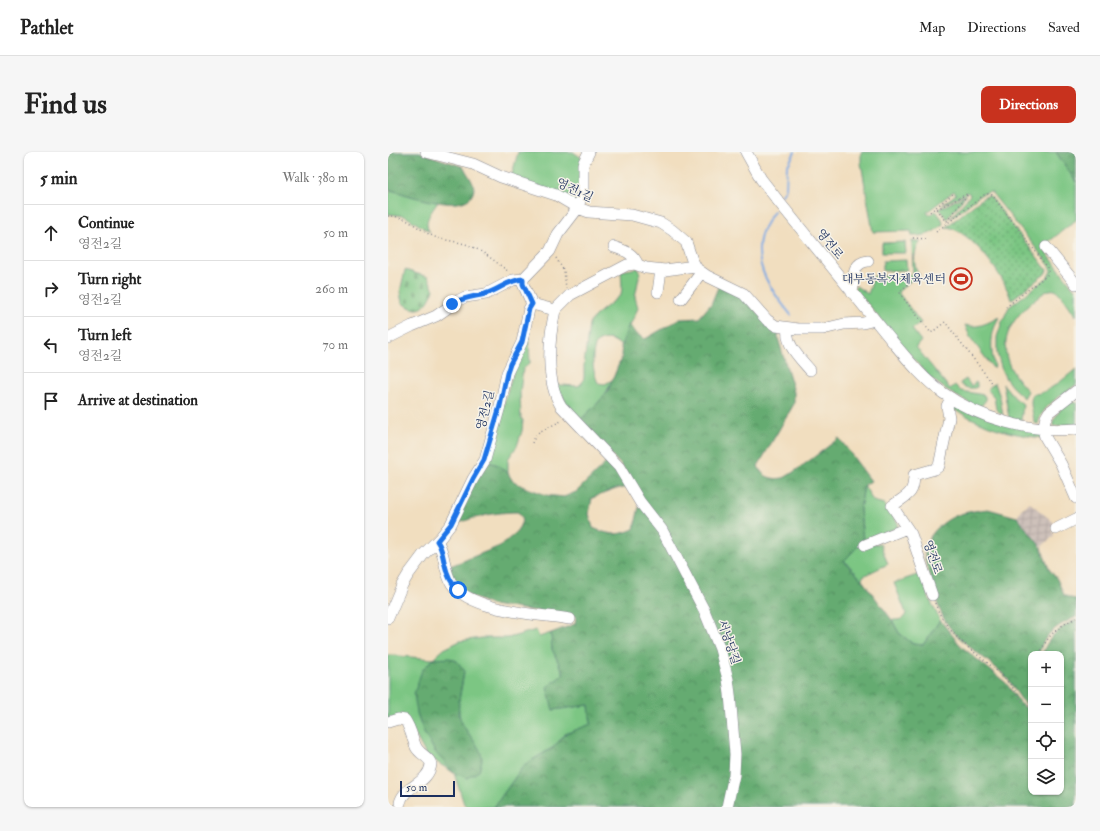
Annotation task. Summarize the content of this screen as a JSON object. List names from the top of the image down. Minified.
{"streets":{"street":["영전1길","영전로","영전2길","서낭당길"]},"places":{"sports":["대부동복지체육센터"]},"scale_bar":"50 m","page":{"header":"Pathlet","nav":["Map","Directions","Saved"],"buttons":"Directions","title":"Find us","heading":["5 min","Walk · 380 m"],"list":[["Continue","영전2길","50 m"],["Turn right","영전2길","260 m"],["Turn left","영전2길","70 m"],"Arrive at destination"],"map_buttons":["+","−"],"scale":"50 m"}}
